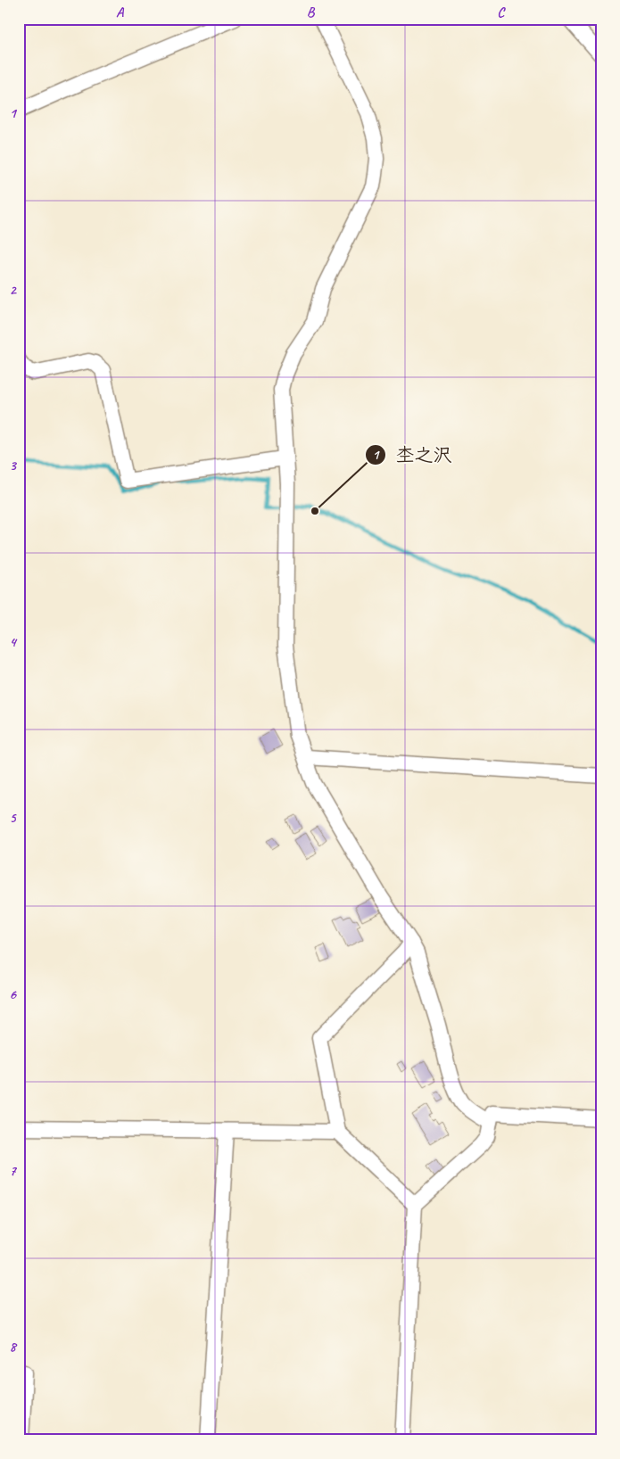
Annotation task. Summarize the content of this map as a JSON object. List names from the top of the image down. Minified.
{"places":["杢之沢"],"grid":{"columns":["A","B","C"],"rows":["1","2","3","4","5","6","7","8"]}}
